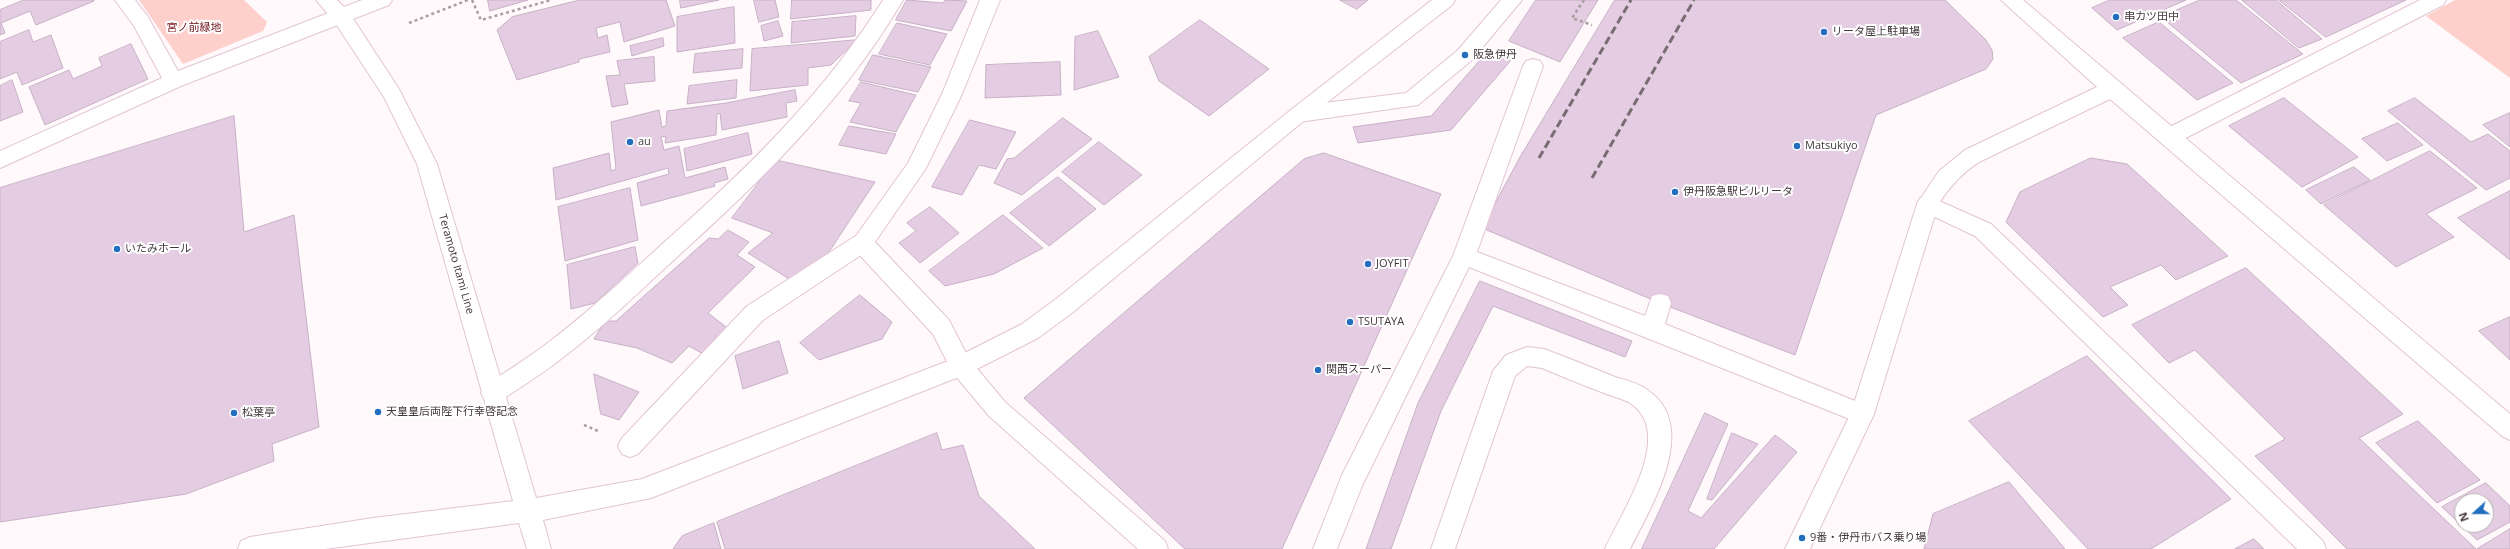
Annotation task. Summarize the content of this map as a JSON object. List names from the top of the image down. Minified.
{"streets":{"street":["Teramoto Itami Line"]},"parks":["宮ノ前緑地"],"places":["串カツ田中","リータ屋上駐車場","阪急伊丹","au","Matsukiyo","伊丹阪急駅ビルリータ","いたみホール","JOYFIT","TSUTAYA","関西スーパー","天皇皇后両陛下行幸啓記念","松葉亭","9番・伊丹市バス乗り場"],"north":"left"}
